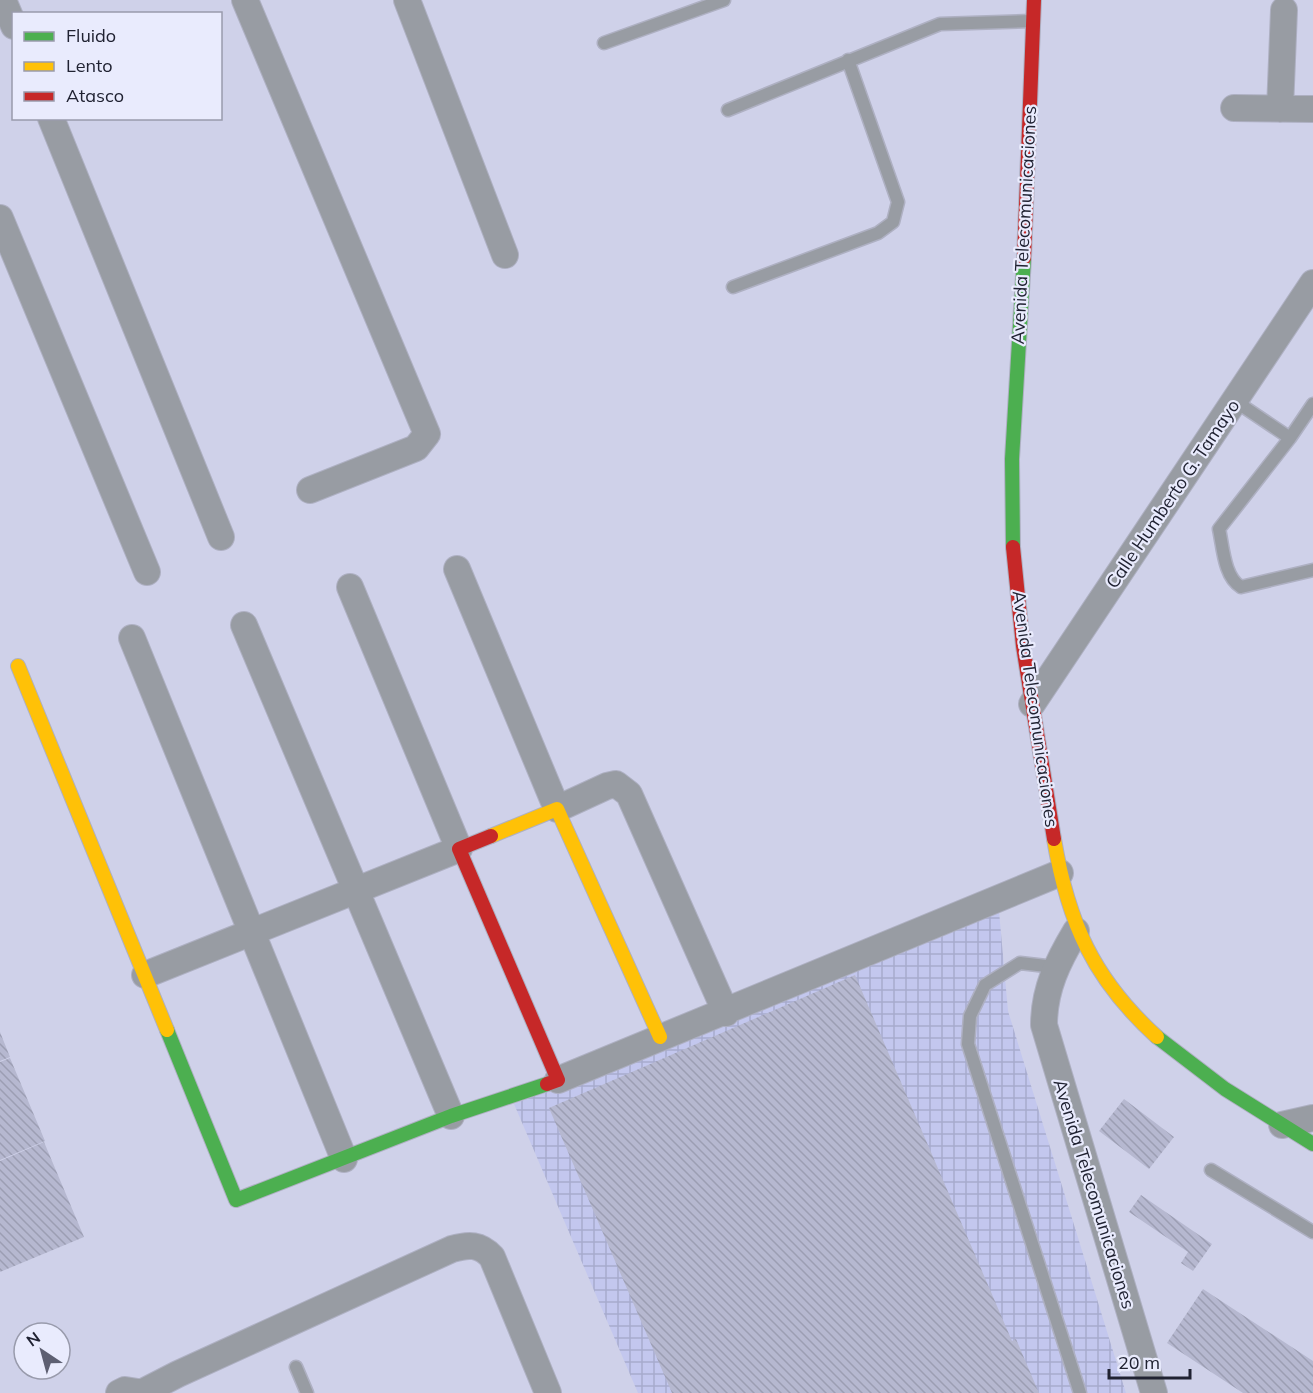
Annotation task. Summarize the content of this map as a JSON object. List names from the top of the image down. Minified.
{"streets":{"street":["Avenida Telecomunicaciones","Calle Humberto G. Tamayo"]},"crossings":[["Avenida Telecomunicaciones","Calle Humberto G. Tamayo"]],"legend":["Fluido","Lento","Atasco"],"scale_bar":"20 m","north":"top left"}
